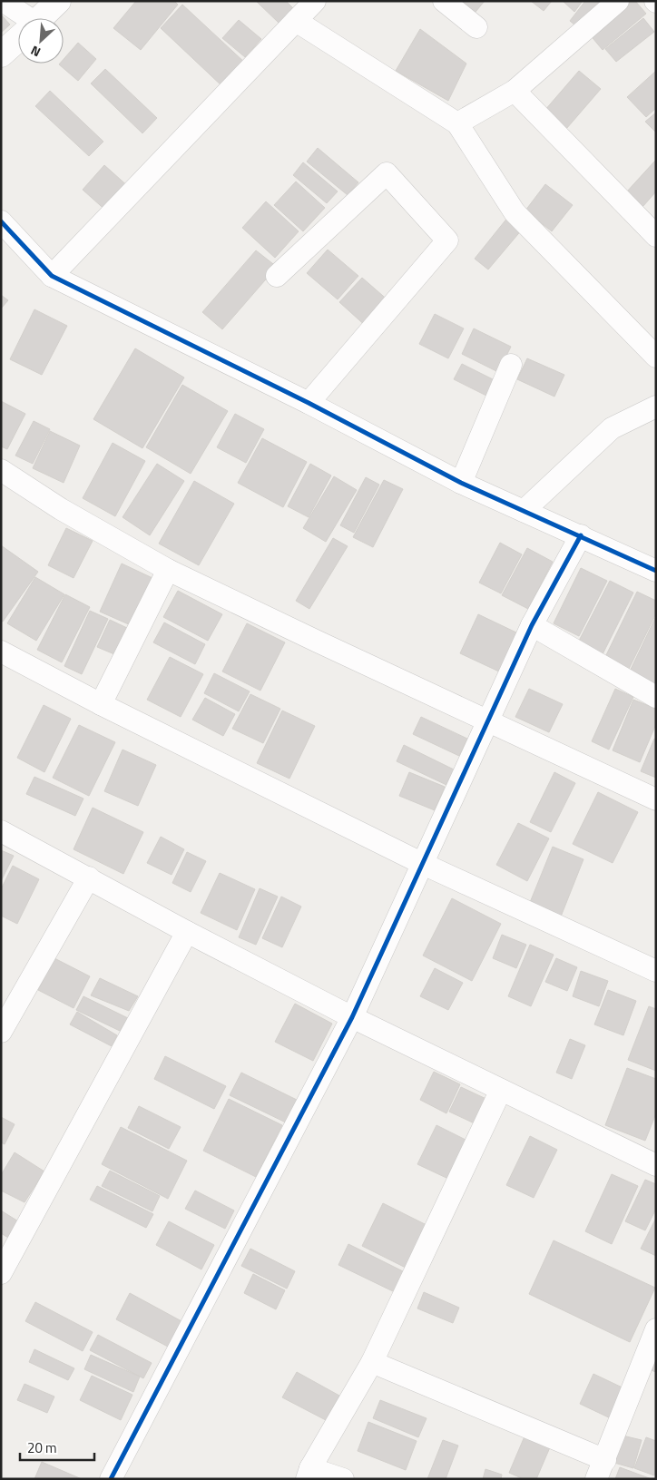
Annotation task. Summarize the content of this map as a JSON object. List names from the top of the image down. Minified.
{"scale_bar":"20 m","north":"bottom left"}
